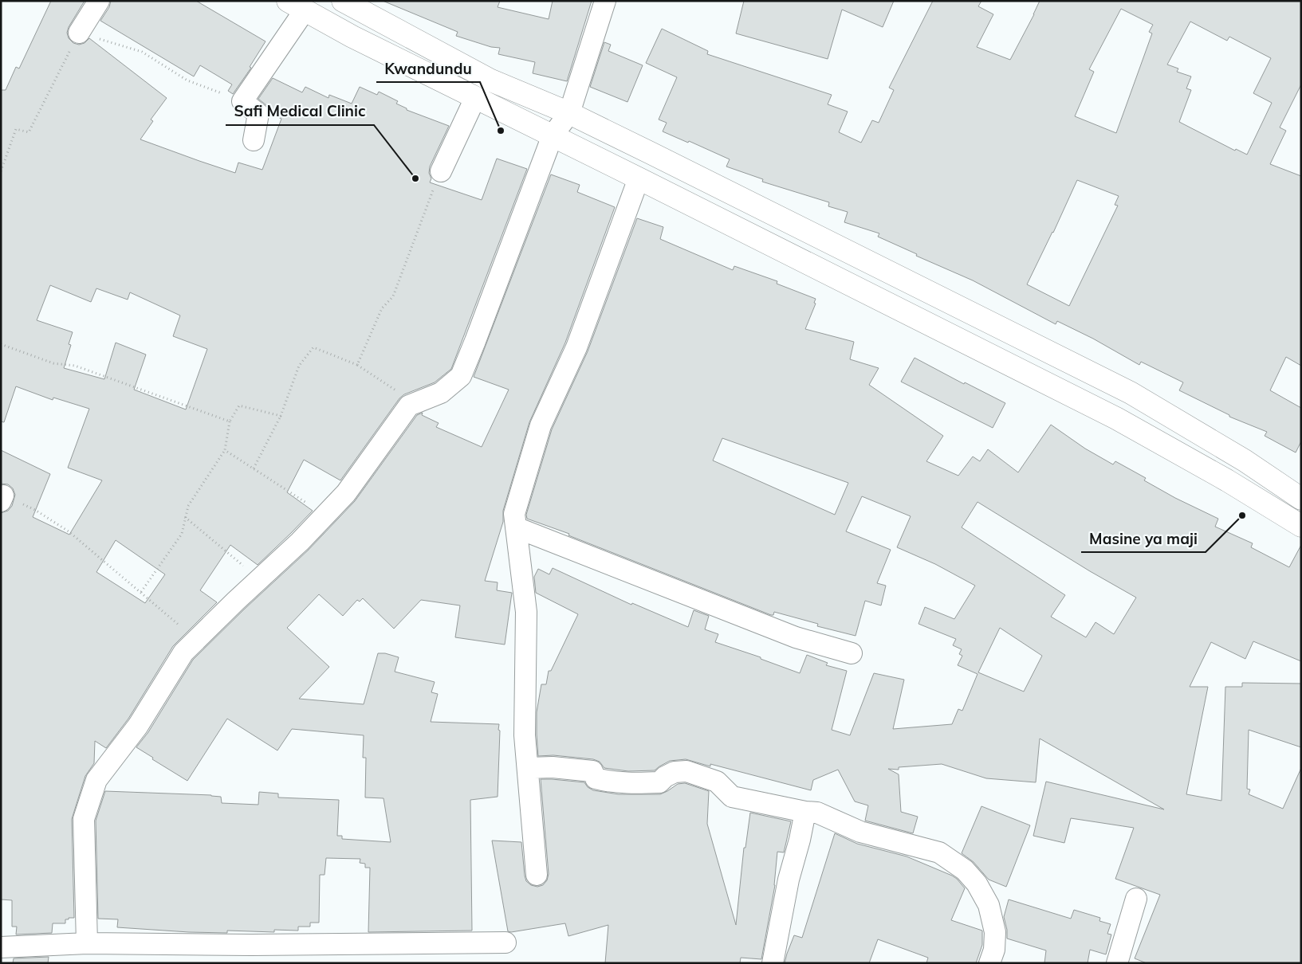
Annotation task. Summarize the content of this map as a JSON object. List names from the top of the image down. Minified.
{"places":["Kwandundu","Safi Medical Clinic","Masine ya maji"]}
